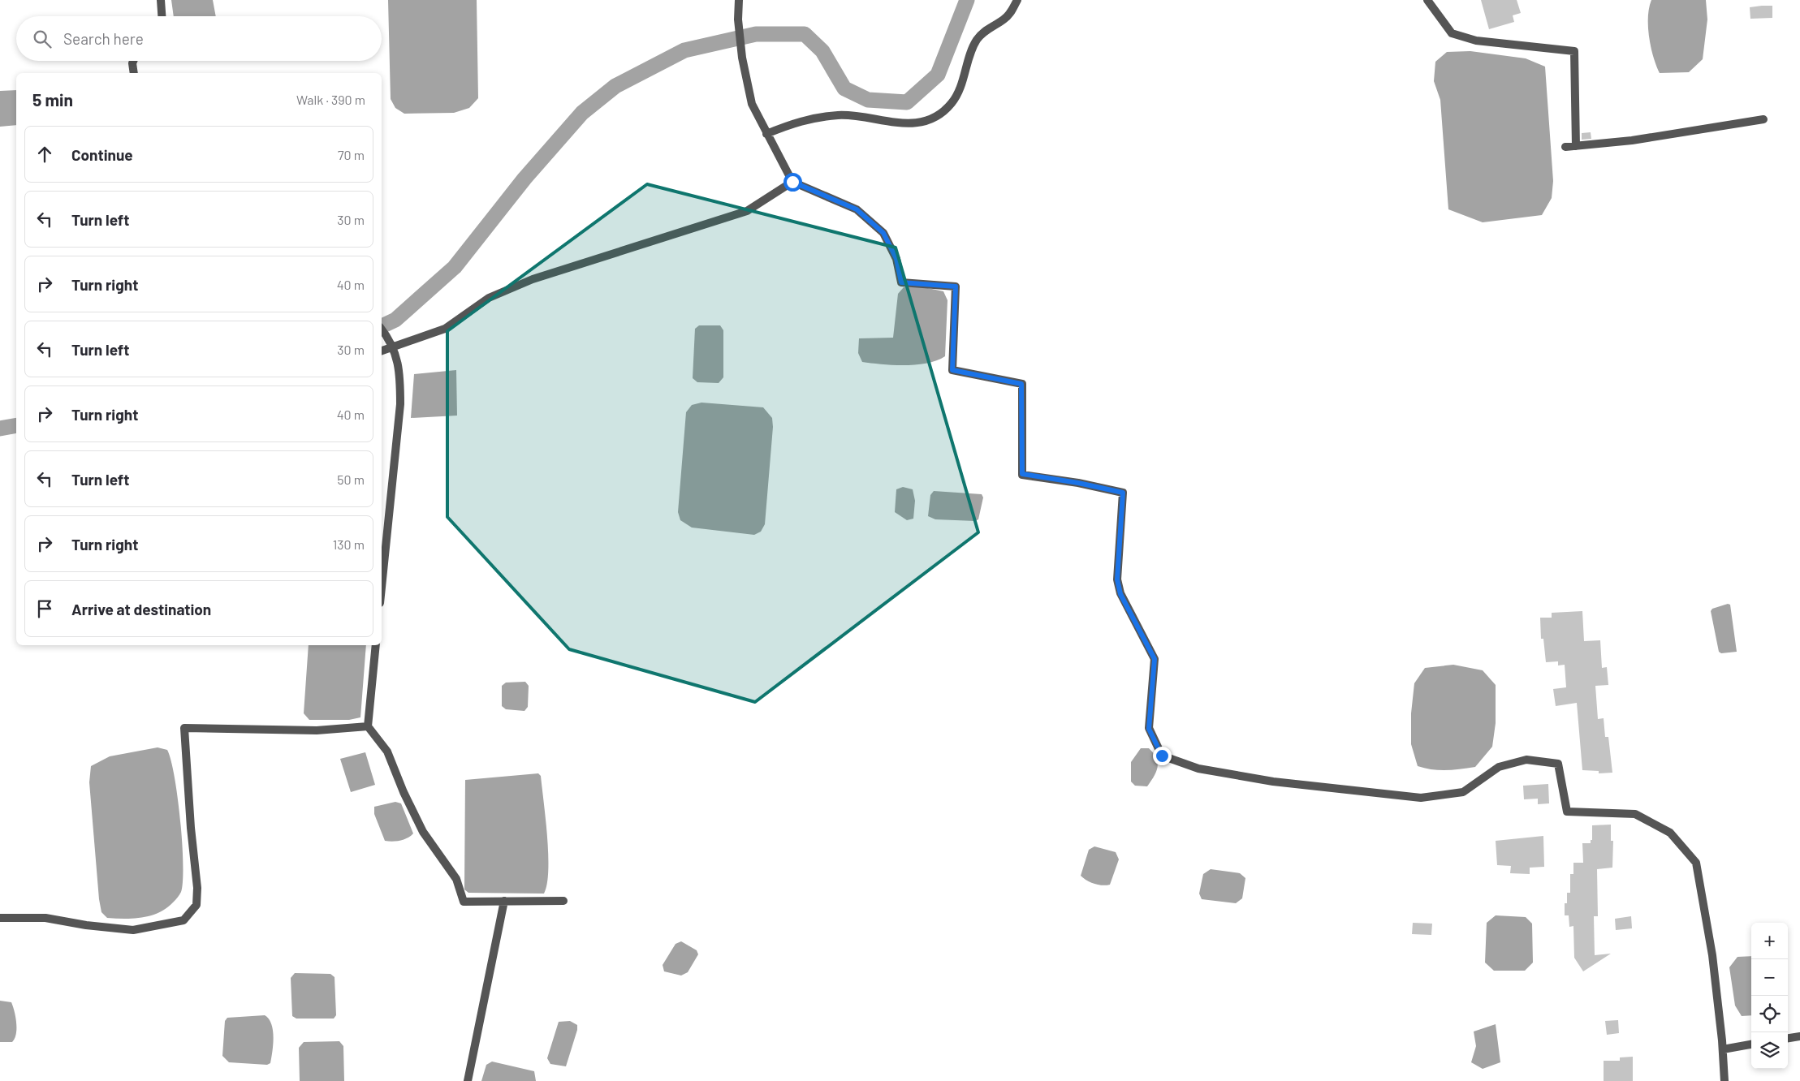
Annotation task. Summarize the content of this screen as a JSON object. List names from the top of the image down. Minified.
{"page":{"search":"Search here","heading":["5 min","Walk · 390 m"],"list":[["Continue","70 m"],["Turn left","30 m"],["Turn right","40 m"],["Turn left","30 m"],["Turn right","40 m"],["Turn left","50 m"],["Turn right","130 m"],"Arrive at destination"],"map_buttons":["+","−"]}}
